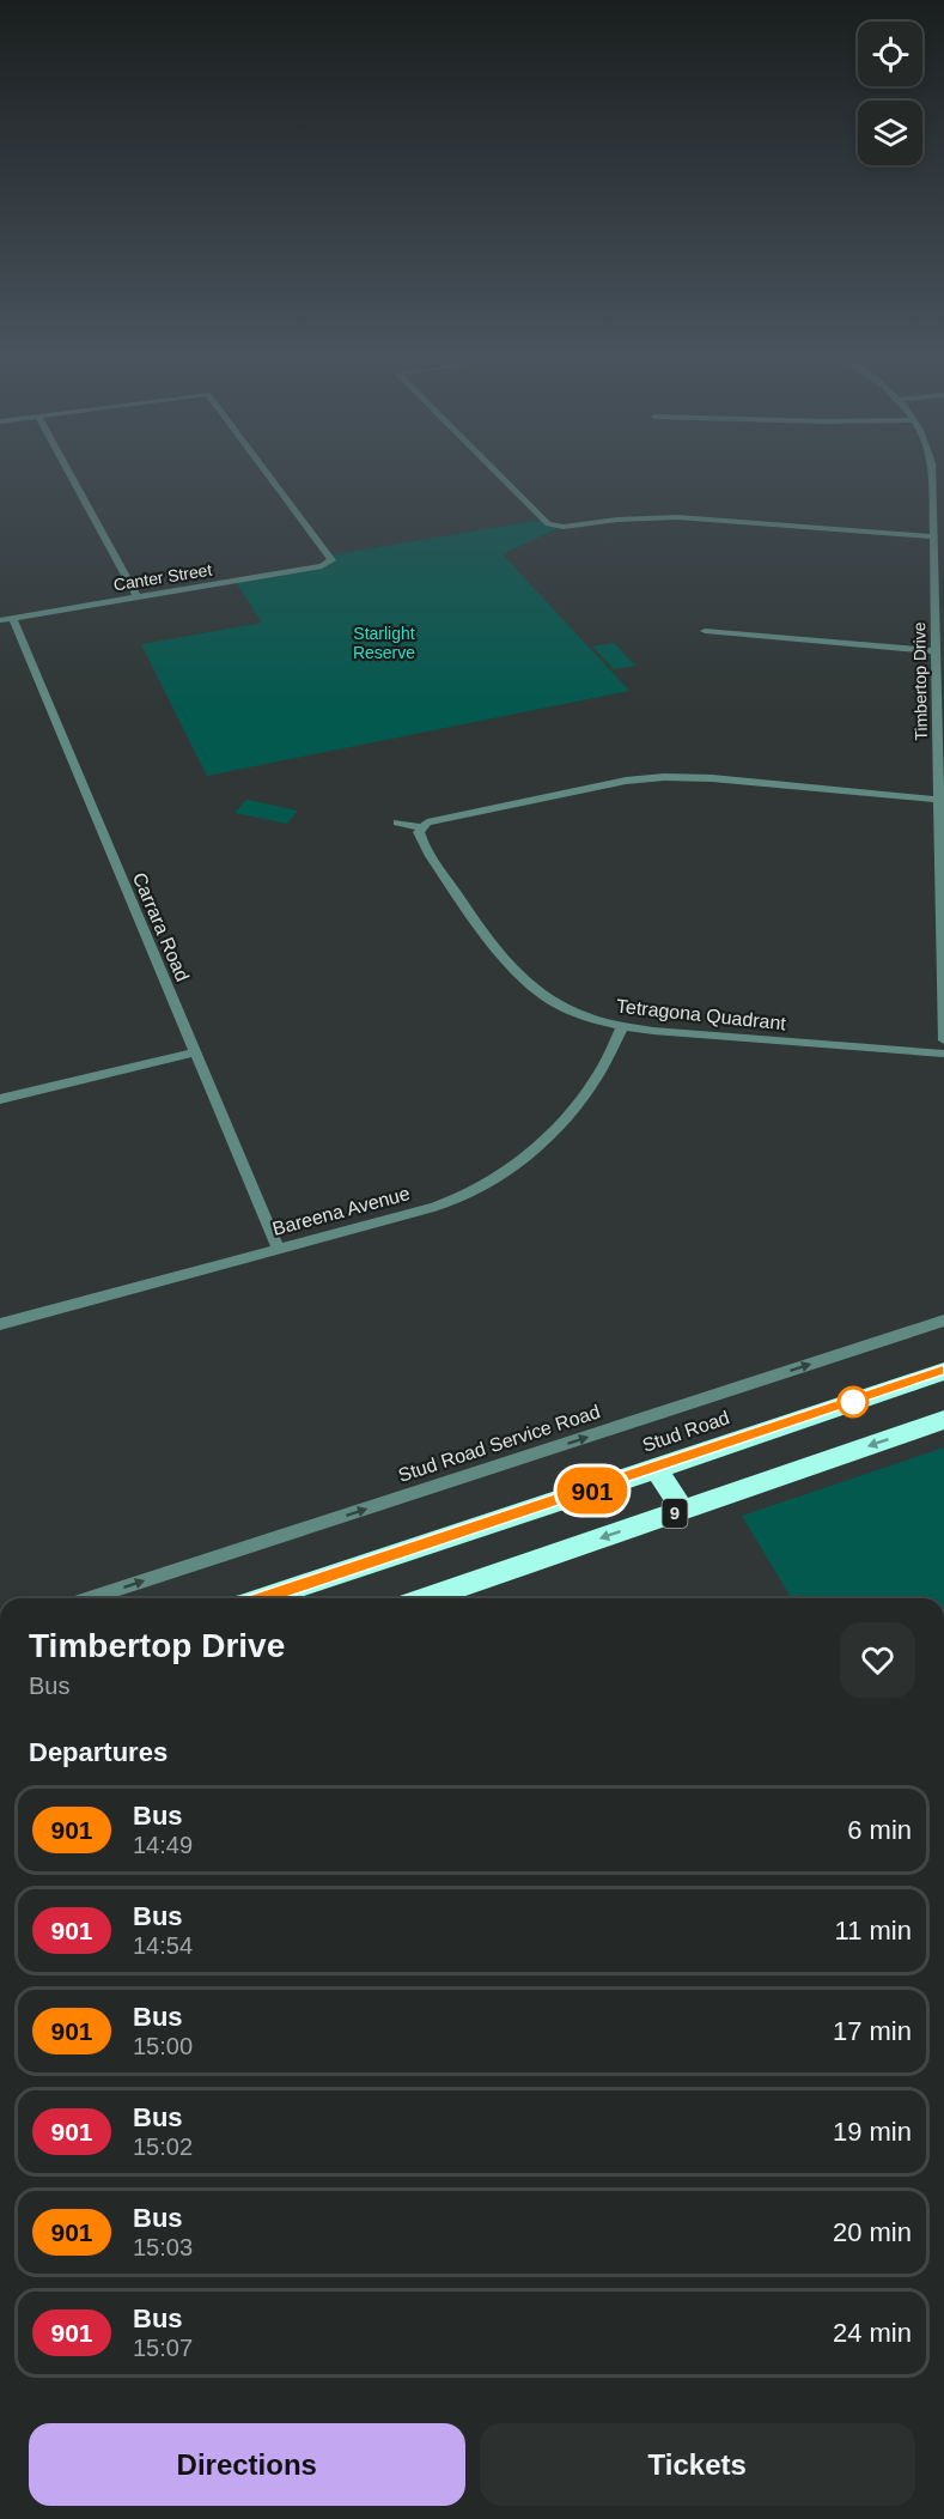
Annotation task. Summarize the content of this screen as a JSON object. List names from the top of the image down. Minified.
{"streets":{"highway":["Stud Road","9"],"street":["Canter Street","Timbertop Drive","Carrara Road","Tetragona Quadrant","Bareena Avenue","Stud Road Service Road"]},"crossings":[["Canter Street","Carrara Road"],["Carrara Road","Bareena Avenue"],["Tetragona Quadrant","Bareena Avenue"]],"one_way":["Stud Road Service Road"],"parks":["Starlight Reserve"],"lines":["bus line 901"],"page":{"on_map":"901","heading":[["Timbertop Drive","Bus"],"Departures"],"list":[{"mark":"901","name":"Bus","note":"14:49","value":"6 min"},{"mark":"901","name":"Bus","note":"14:54","value":"11 min"},{"mark":"901","name":"Bus","note":"15:00","value":"17 min"},{"mark":"901","name":"Bus","note":"15:02","value":"19 min"},{"mark":"901","name":"Bus","note":"15:03","value":"20 min"},{"mark":"901","name":"Bus","note":"15:07","value":"24 min"}],"buttons":["Directions","Tickets"]}}
